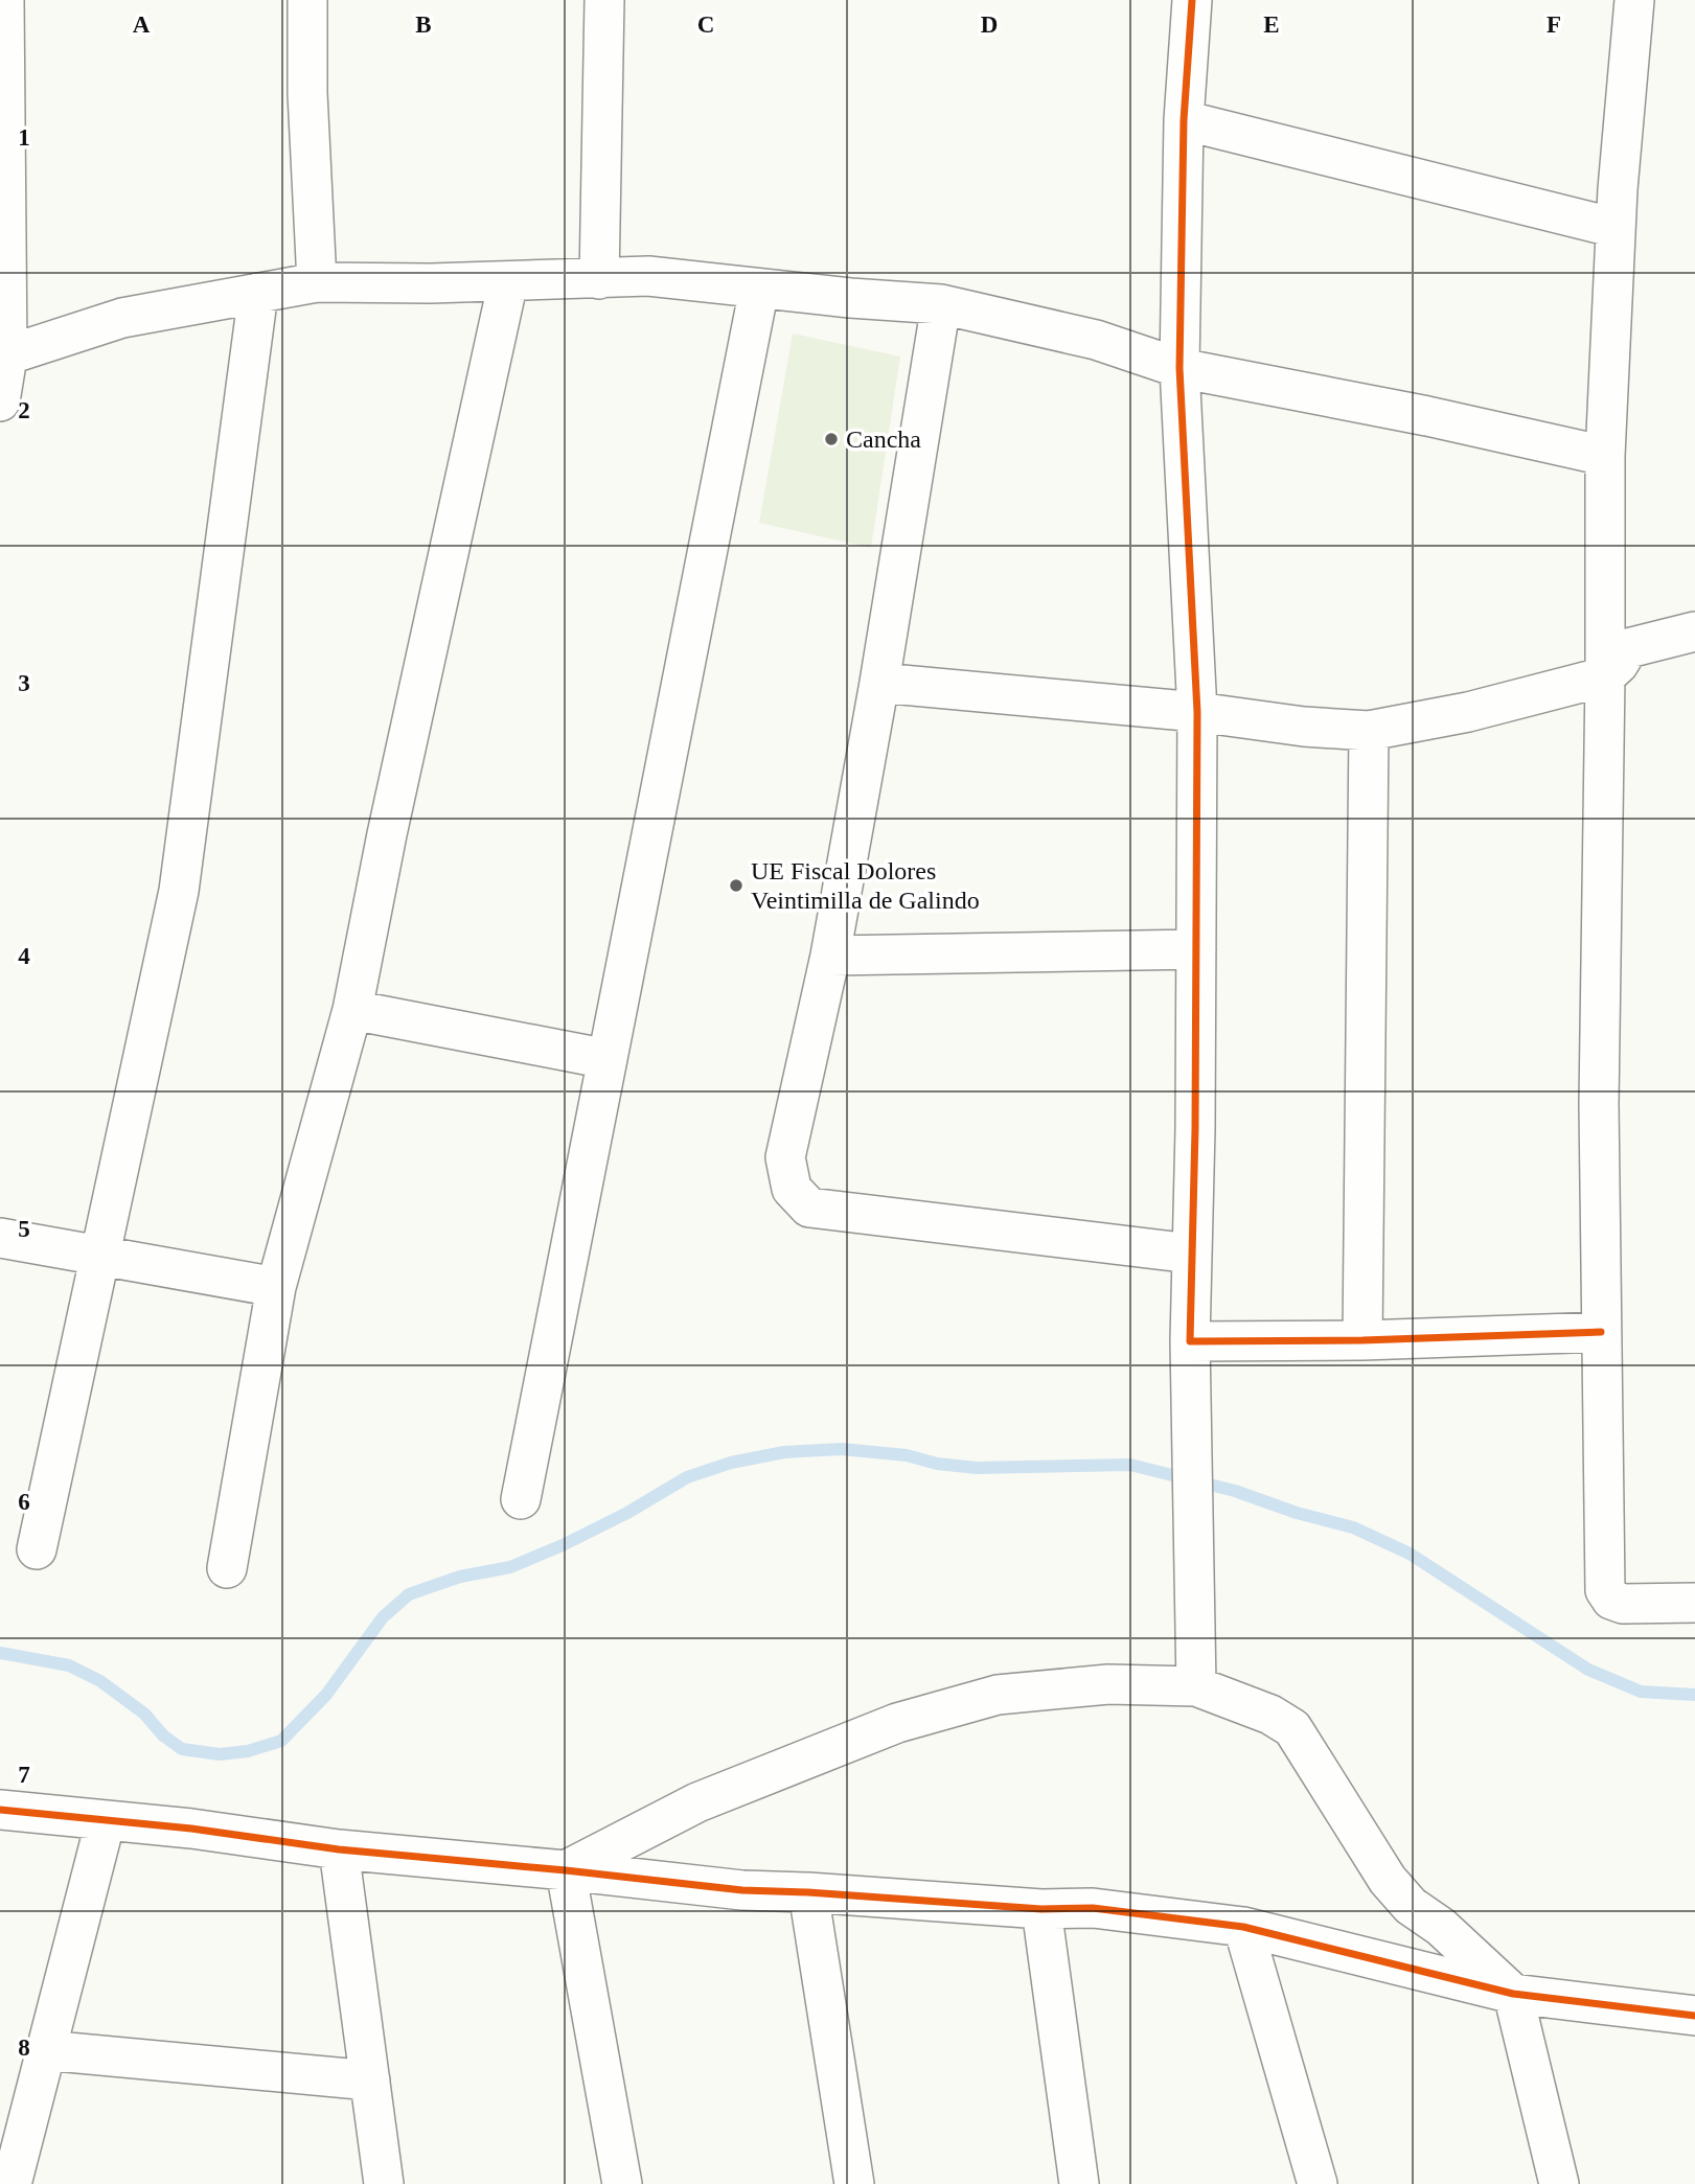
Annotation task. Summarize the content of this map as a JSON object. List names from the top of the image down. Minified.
{"places":["Cancha","UE Fiscal Dolores Veintimilla de Galindo"],"grid":{"columns":["A","B","C","D","E","F"],"rows":["1","2","3","4","5","6","7","8"]}}
